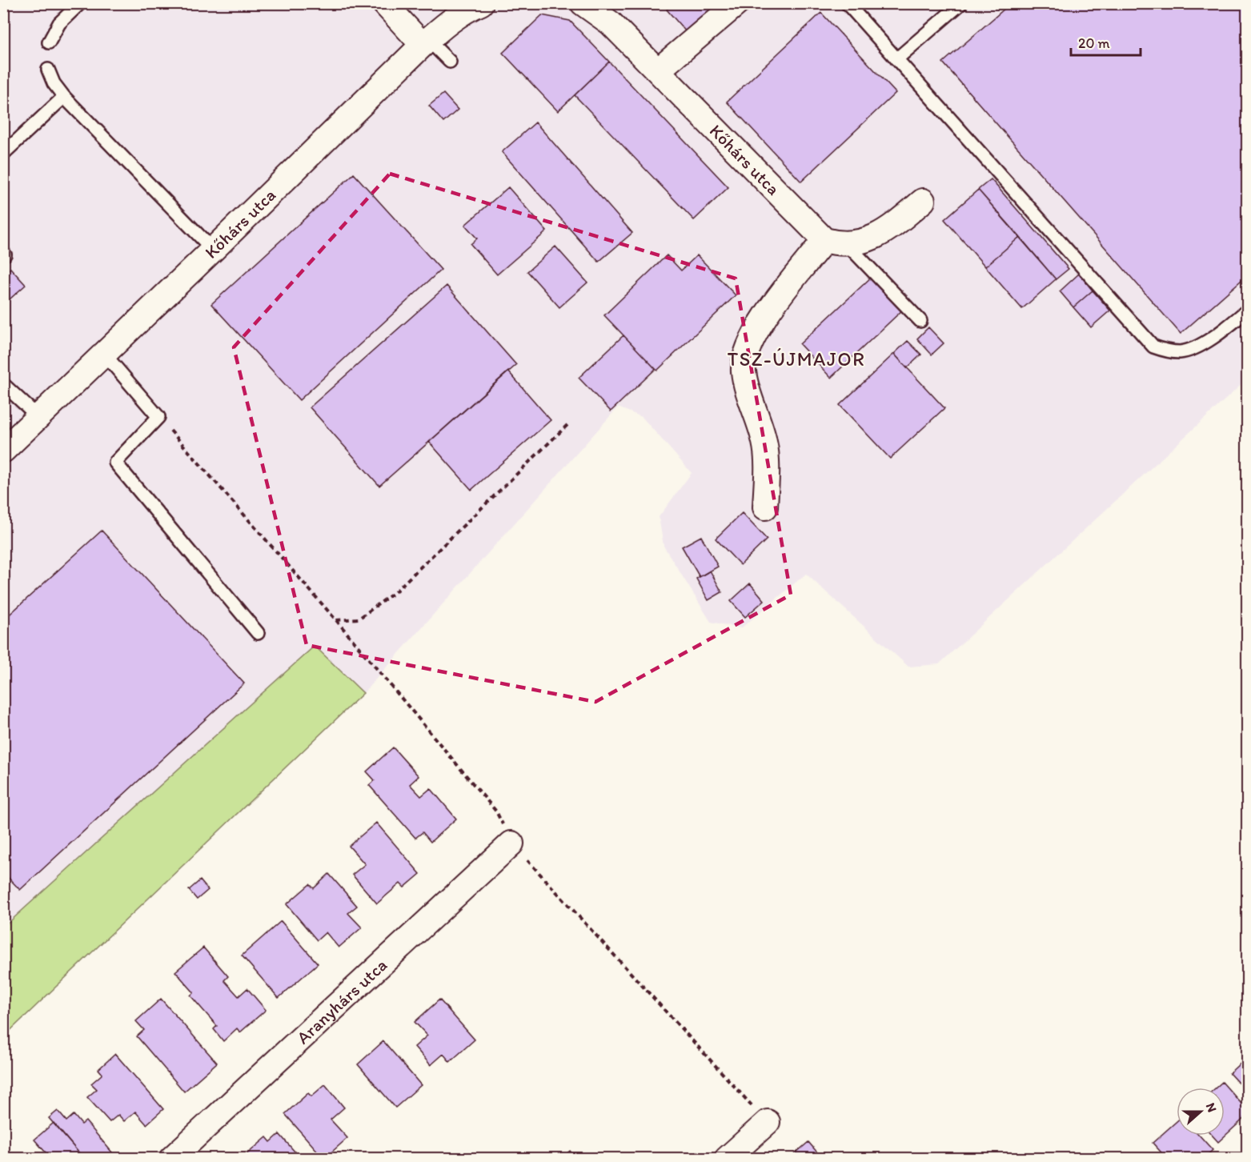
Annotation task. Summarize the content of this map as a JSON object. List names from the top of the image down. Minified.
{"streets":{"street":["Kőhárs utca","Aranyhárs utca"]},"districts":["TSZ-ÚJMAJOR"],"scale_bar":"20 m","north":"right"}
